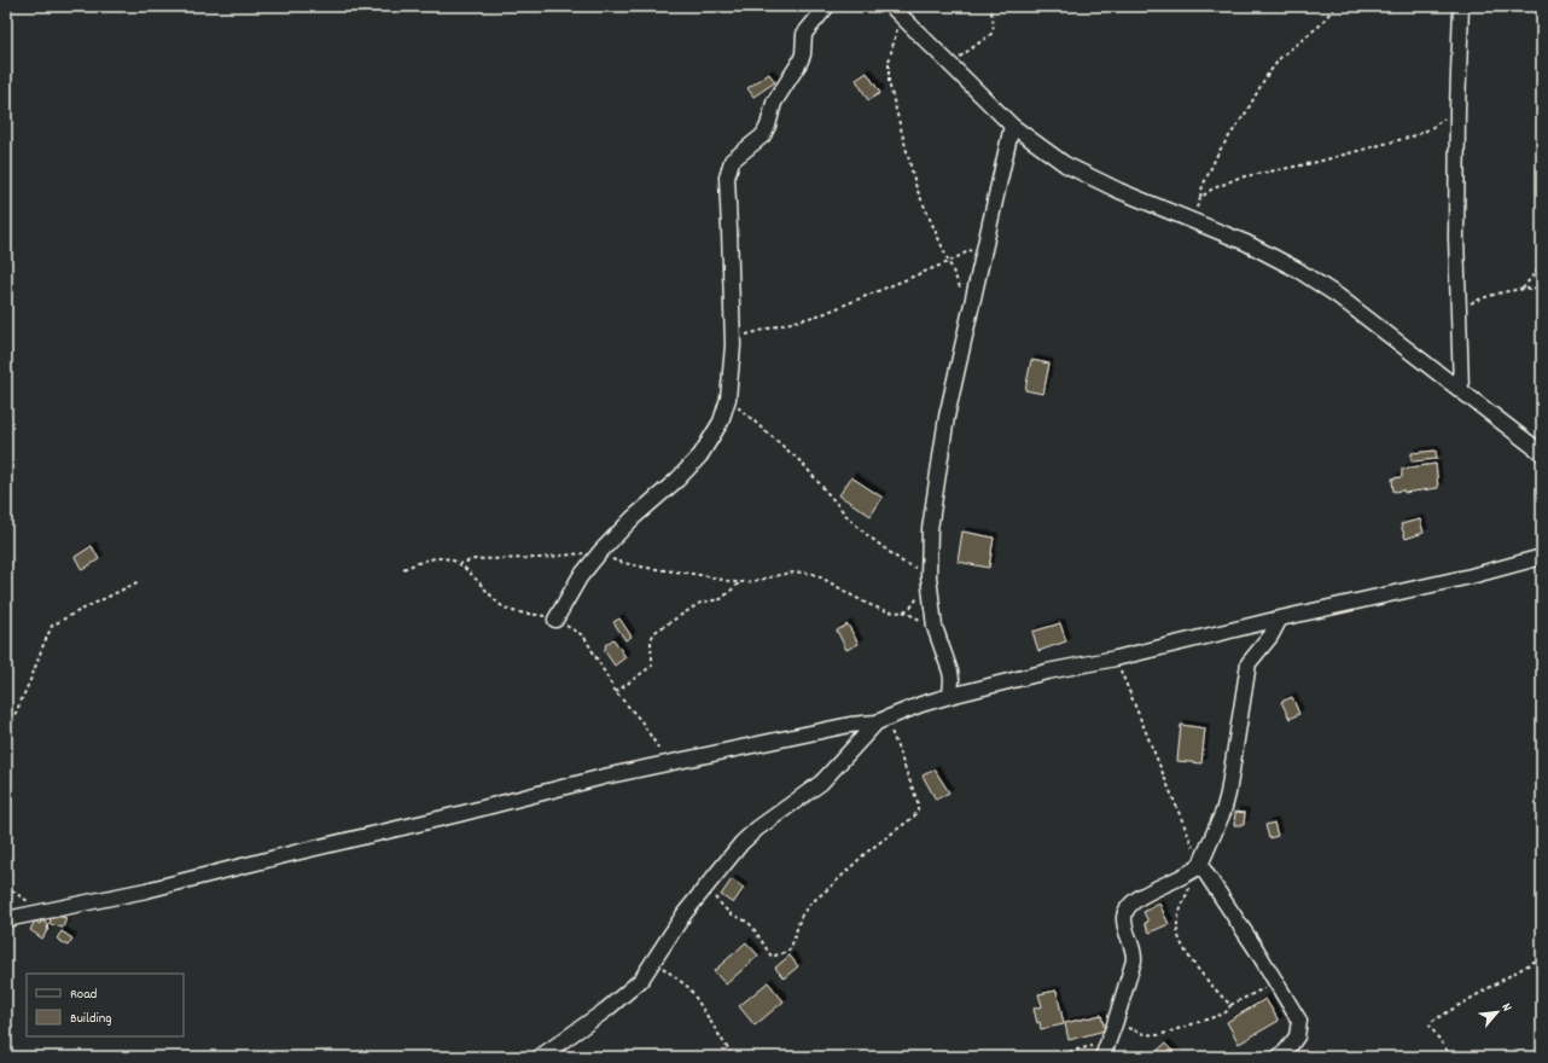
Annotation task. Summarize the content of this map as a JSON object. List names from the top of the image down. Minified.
{"legend":["Road","Building"],"north":"top right"}
